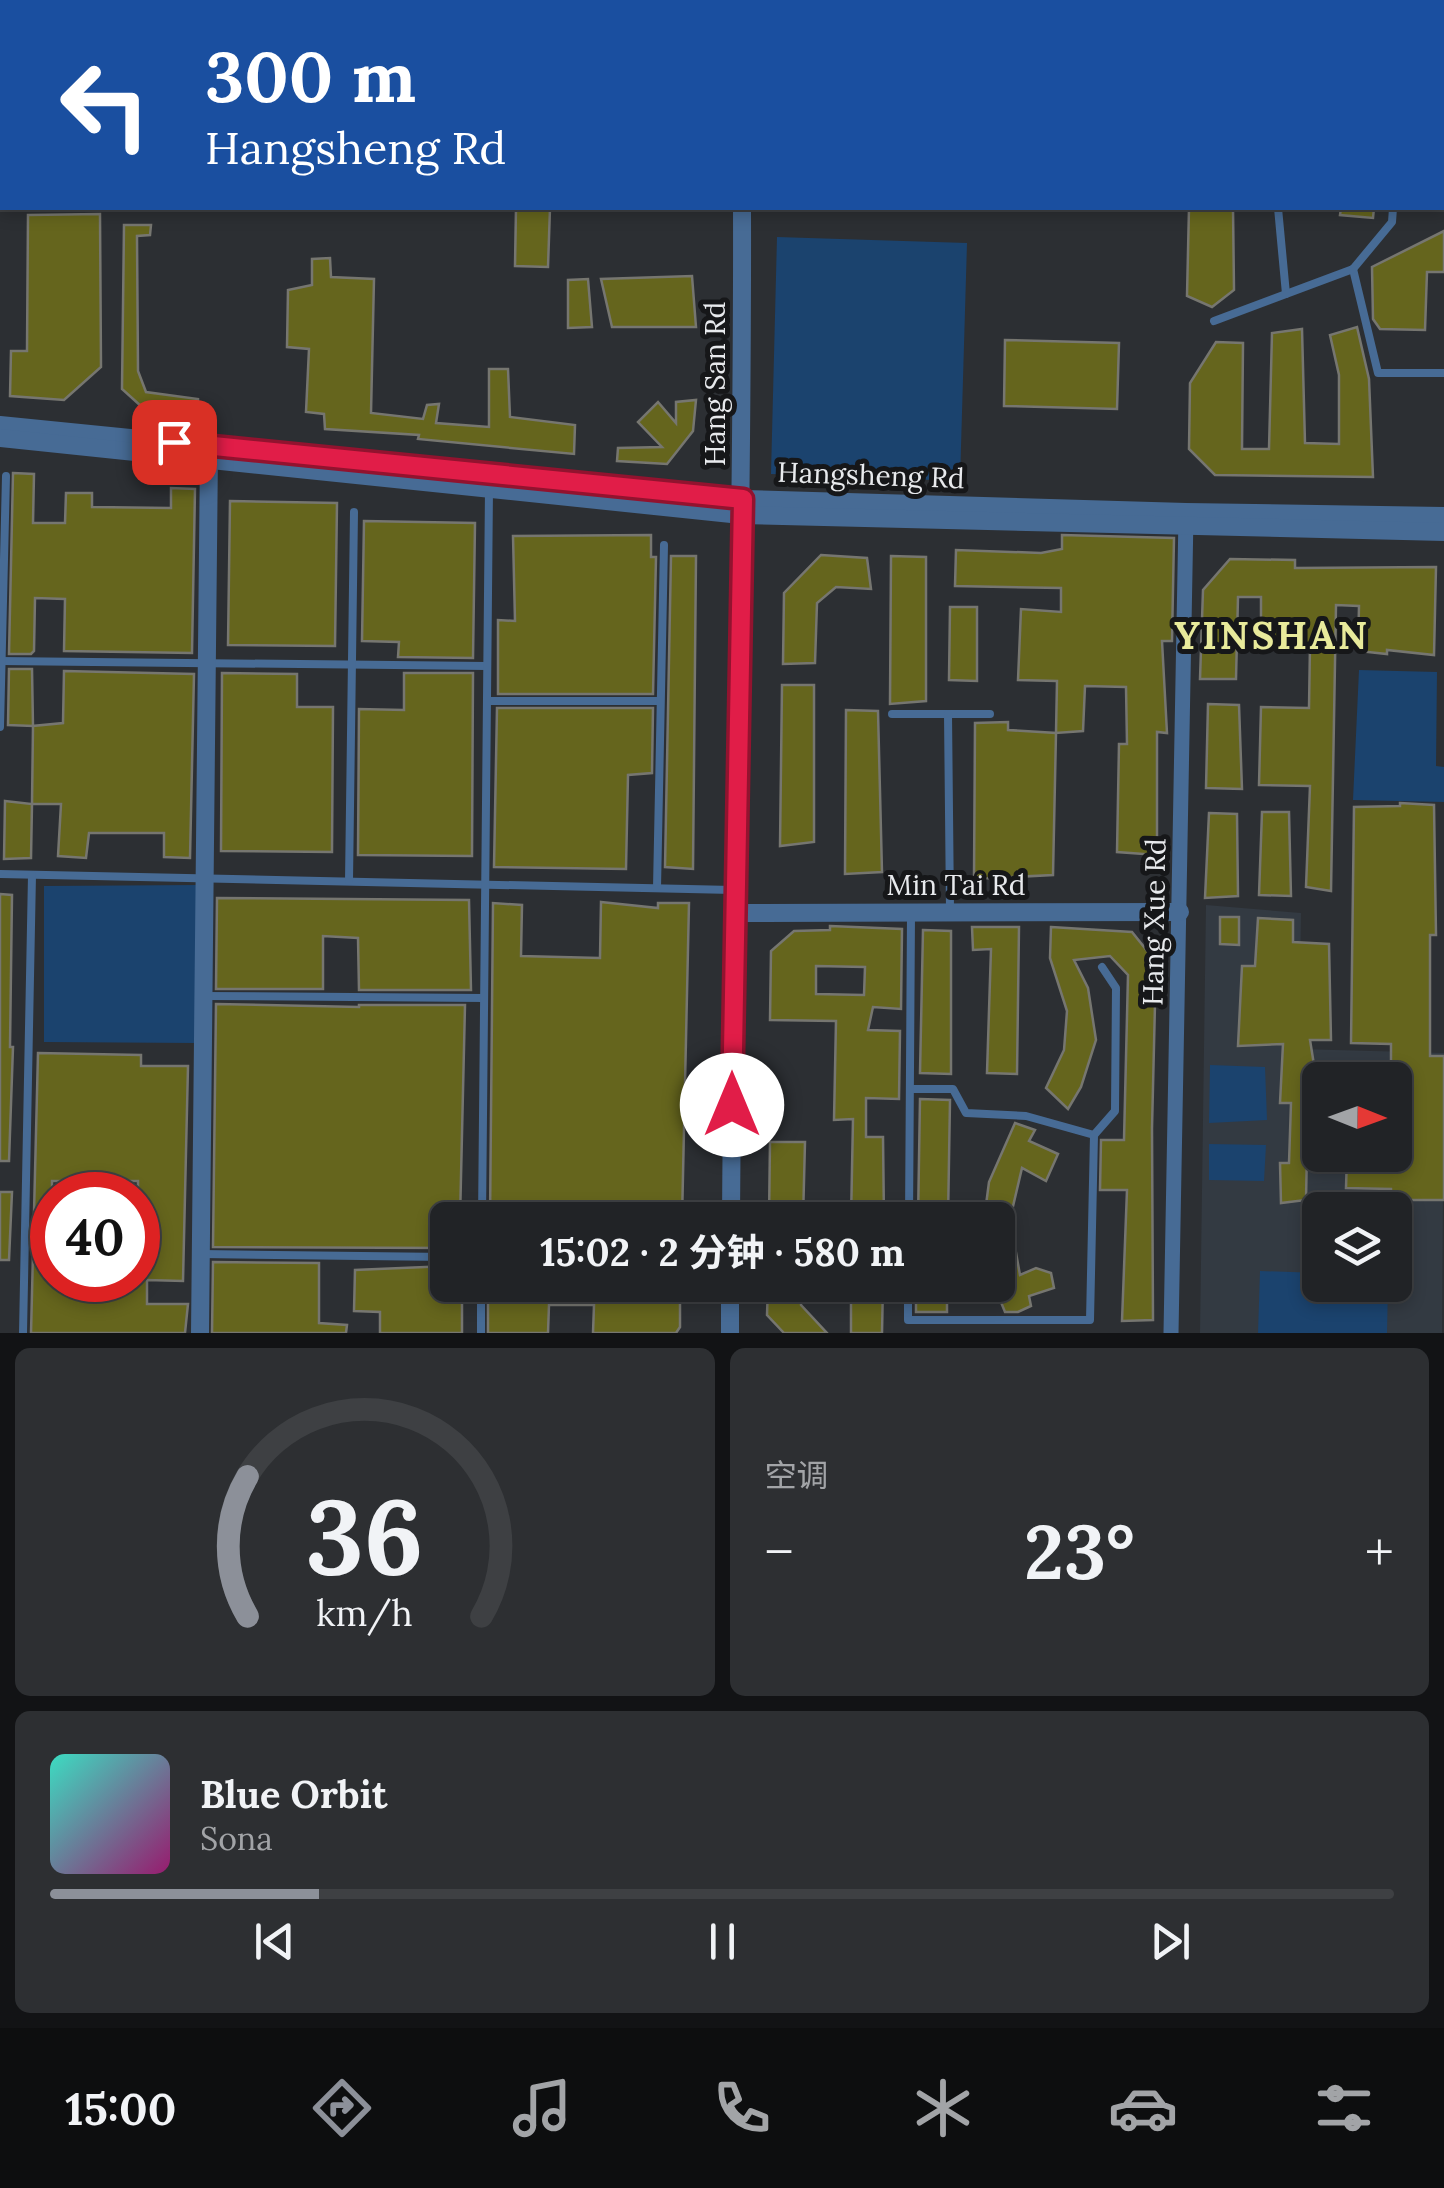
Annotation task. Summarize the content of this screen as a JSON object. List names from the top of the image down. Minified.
{"streets":{"street":["Hang San Rd","Min Tai Rd","Hang Xue Rd"]},"crossings":[["Hang San Rd","Min Tai Rd"],["Min Tai Rd","Hang Xue Rd"]],"districts":["YINSHAN"],"north":"right","page":{"turn":["300 m","Hangsheng Rd"],"limit":"40","trip":"15:02 · 2 分钟 · 580 m","tile":"空调","heat":["−","23°","+"],"song":["Blue Orbit","Sona"],"tabs":"15:00","gauge":["36","km/h"]}}
